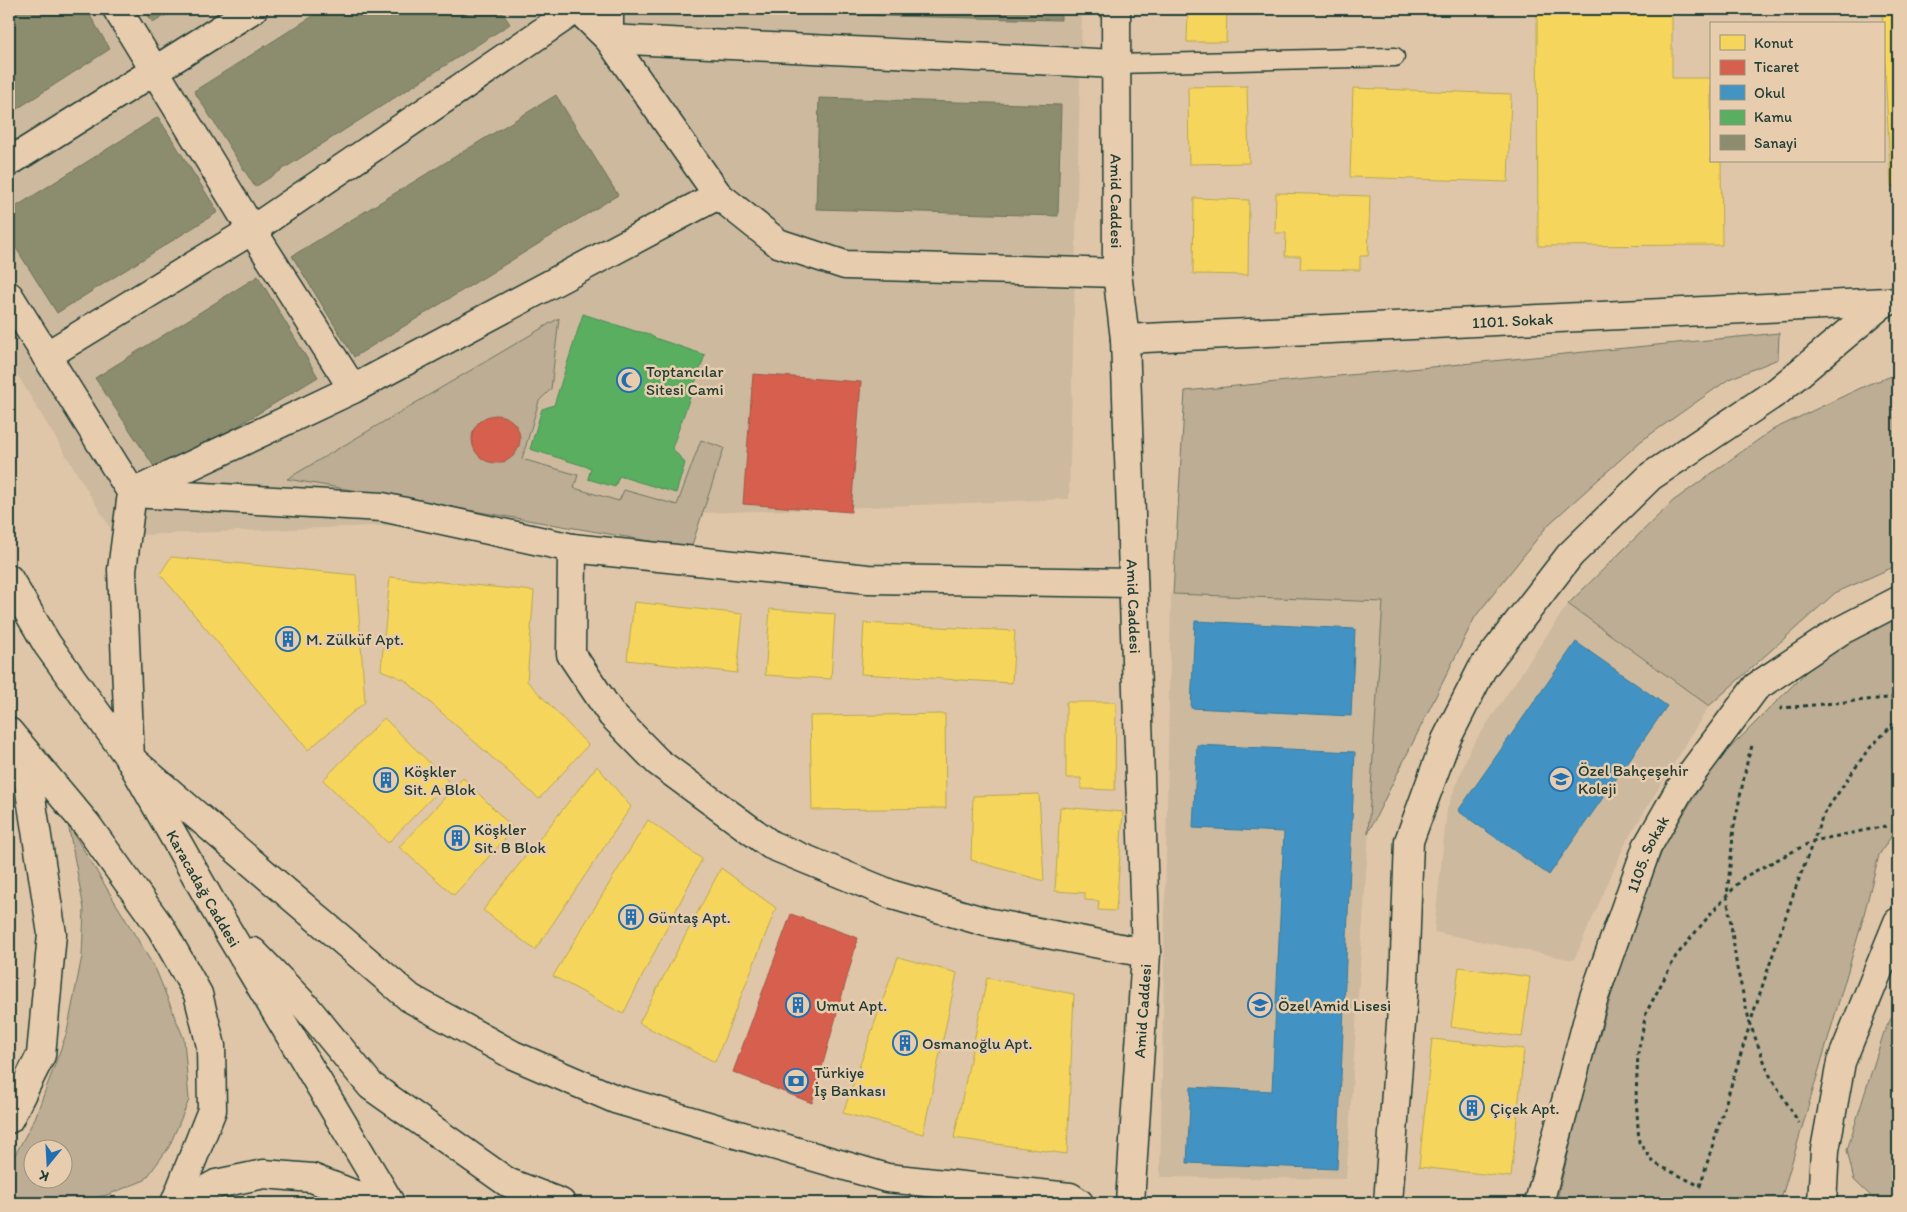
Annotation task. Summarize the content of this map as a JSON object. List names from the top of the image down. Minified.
{"streets":{"main road":["Amid Caddesi","1101. Sokak","1105. Sokak","Karacadağ Caddesi"]},"crossings":[["Amid Caddesi","1101. Sokak"]],"places":{"mosque":["Toptancılar Sitesi Cami"],"building":["M. Zülküf Apt.","Köşkler Sit. A Blok","Köşkler Sit. B Blok","Güntaş Apt.","Umut Apt.","Osmanoğlu Apt.","Çiçek Apt."],"school or university":["Özel Bahçeşehir Koleji","Özel Amid Lisesi"],"bank":["Türkiye İş Bankası"]},"legend":["Konut","Ticaret","Okul","Kamu","Sanayi"],"north":"bottom"}
